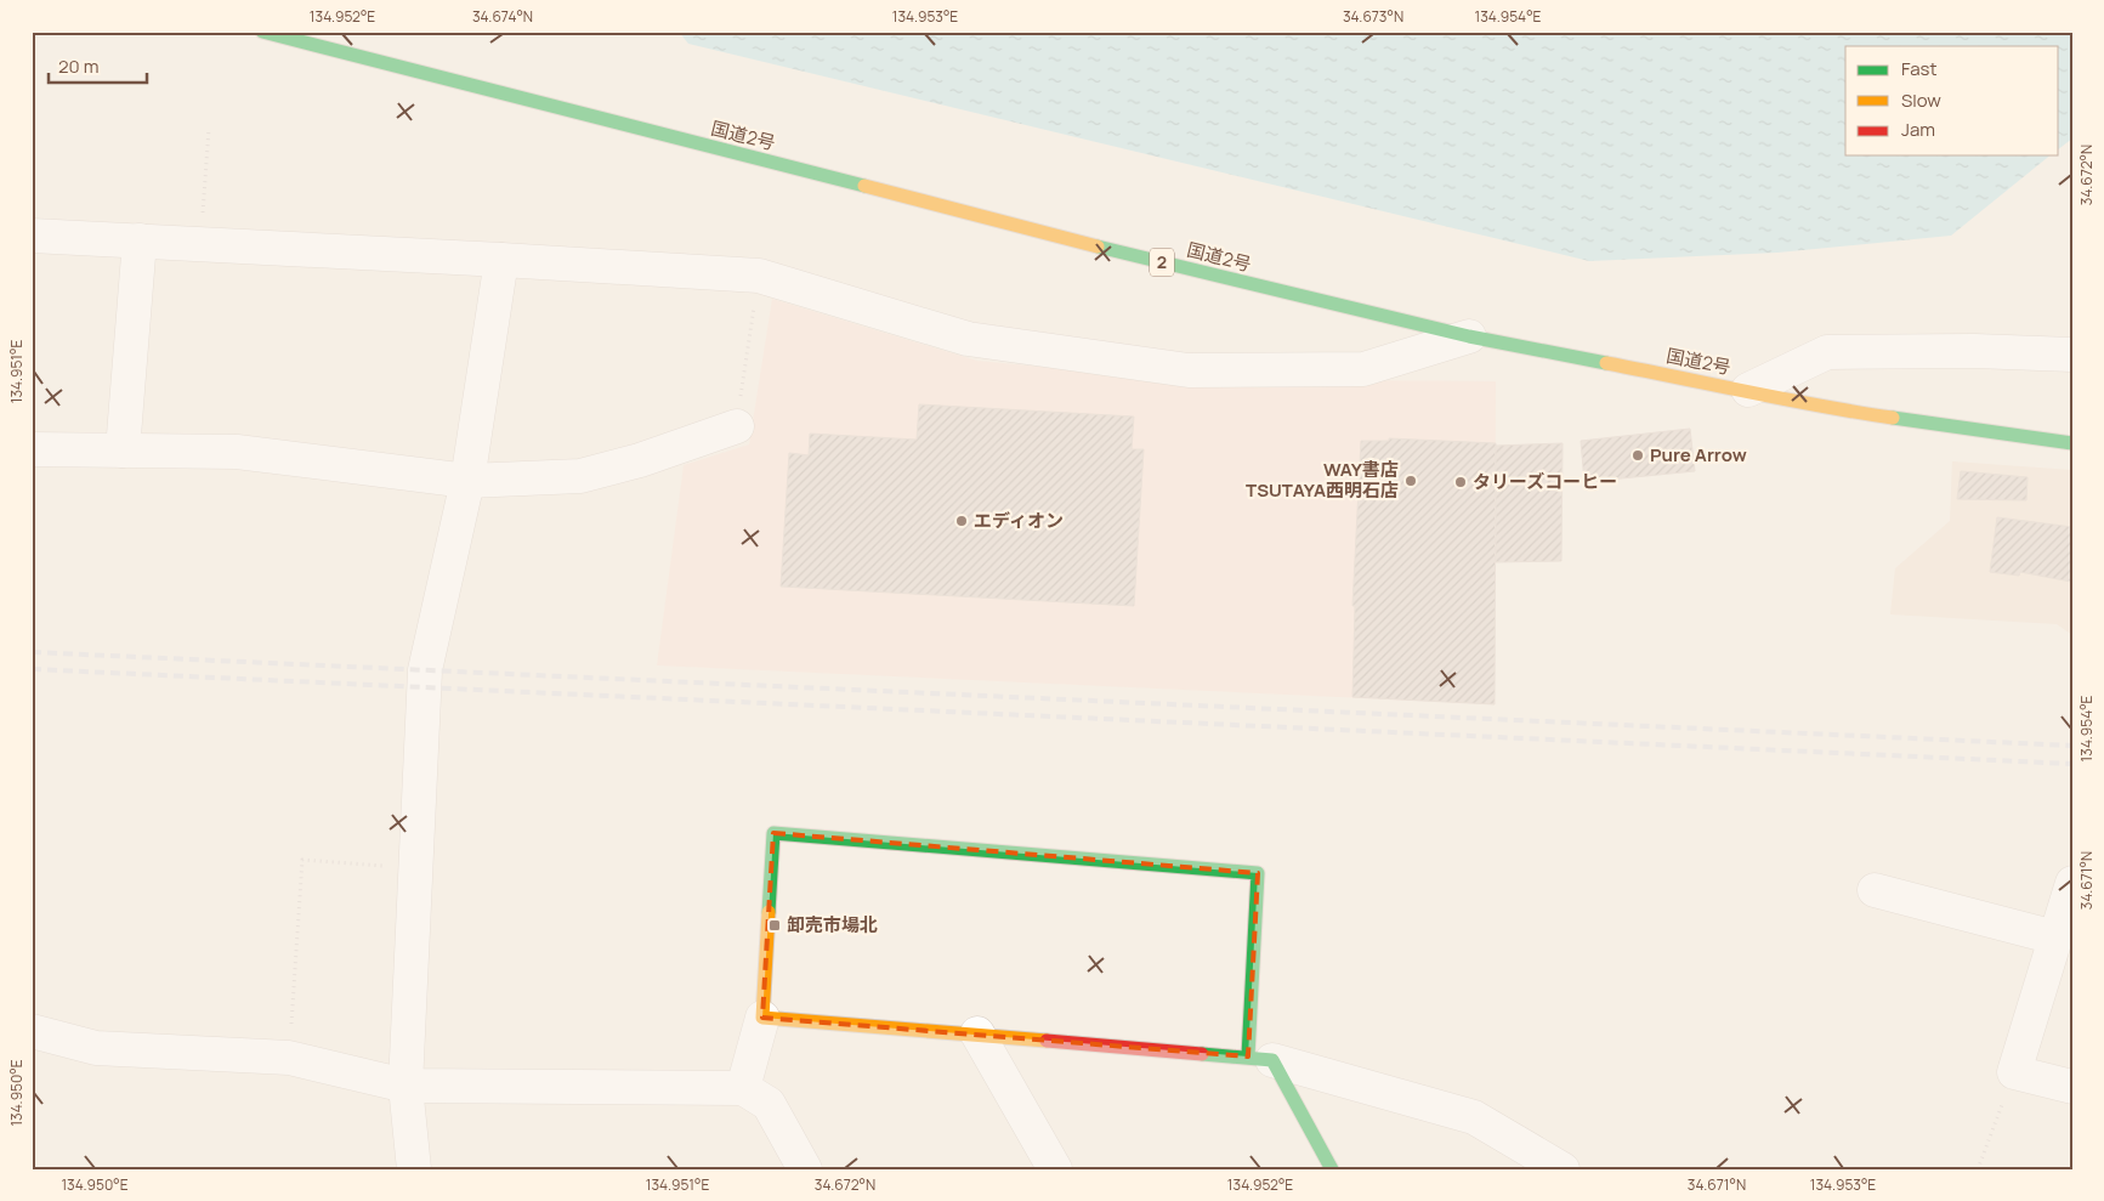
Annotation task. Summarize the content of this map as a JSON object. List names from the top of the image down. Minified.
{"streets":{"main road":["国道2号","2"]},"places":{"other":["Pure Arrow","WAY書店 TSUTAYA西明石店","タリーズコーヒー","エディオン"],"transit":["卸売市場北"]},"legend":["Fast","Slow","Jam"],"scale_bar":"20 m","coordinates":["134.952°E","34.674°N","134.953°E","34.673°N","134.954°E","34.672°N","134.951°E","34.671°N","134.950°E"]}
